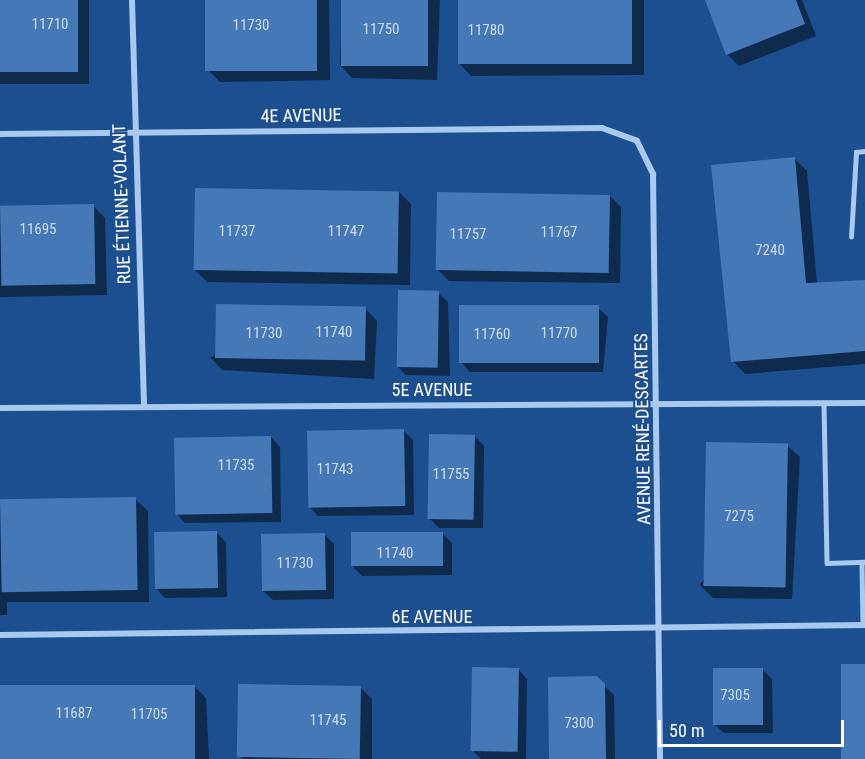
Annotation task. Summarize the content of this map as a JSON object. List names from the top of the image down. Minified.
{"streets":{"street":["4E AVENUE","RUE ÉTIENNE-VOLANT","5E AVENUE","AVENUE RENÉ-DESCARTES","6E AVENUE"]},"crossings":[["4E AVENUE","RUE ÉTIENNE-VOLANT"],["4E AVENUE","AVENUE RENÉ-DESCARTES"],["RUE ÉTIENNE-VOLANT","5E AVENUE"],["5E AVENUE","AVENUE RENÉ-DESCARTES"],["AVENUE RENÉ-DESCARTES","6E AVENUE"]],"house_numbers":["11710","11730","11750","11780","11695","11737","11747","11767","11757","7240","11740","11730","11770","11760","11735","11743","11755","7275","11740","11730","7305","11687","11705","11745","7300"],"scale_bar":"50 m"}
